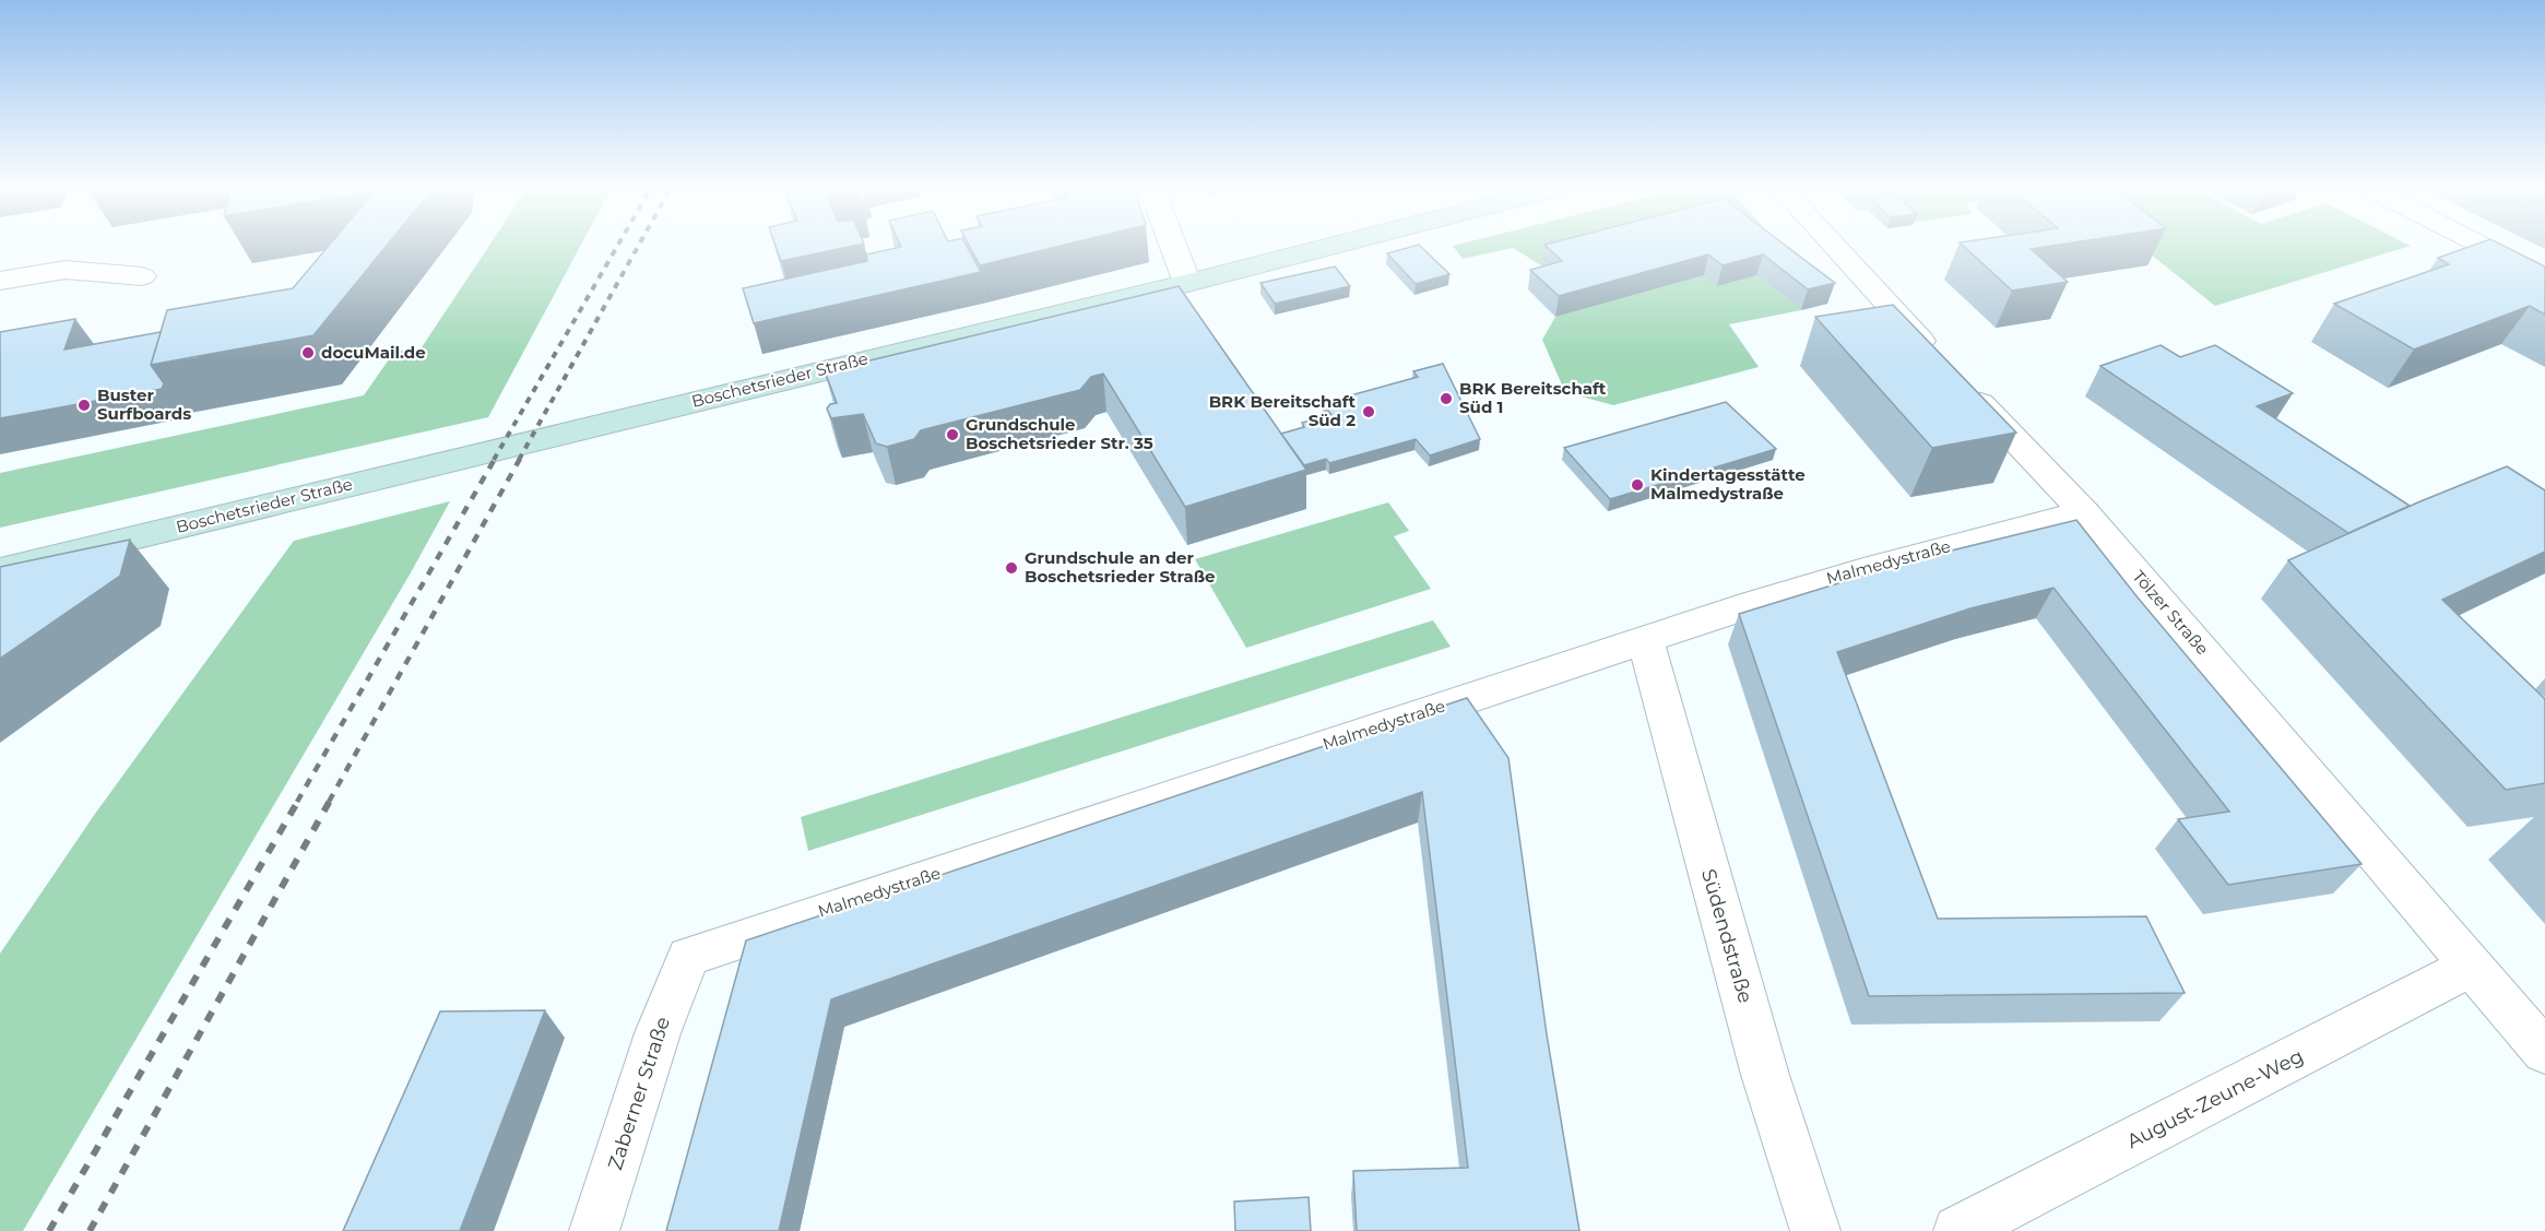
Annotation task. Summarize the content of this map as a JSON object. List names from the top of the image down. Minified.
{"streets":{"main road":["Boschetsrieder Straße"],"street":["Malmedystraße","Tölzer Straße","Südendstraße","Zaberner Straße","August-Zeune-Weg"]},"crossings":[["Malmedystraße","Tölzer Straße"],["Malmedystraße","Südendstraße"],["Malmedystraße","Zaberner Straße"],["Tölzer Straße","August-Zeune-Weg"]],"places":["docuMail.de","BRK Bereitschaft Süd 1","Buster Surfboards","BRK Bereitschaft Süd 2","Grundschule Boschetsrieder Str. 35","Kindertagesstätte Malmedystraße","Grundschule an der Boschetsrieder Straße"]}
